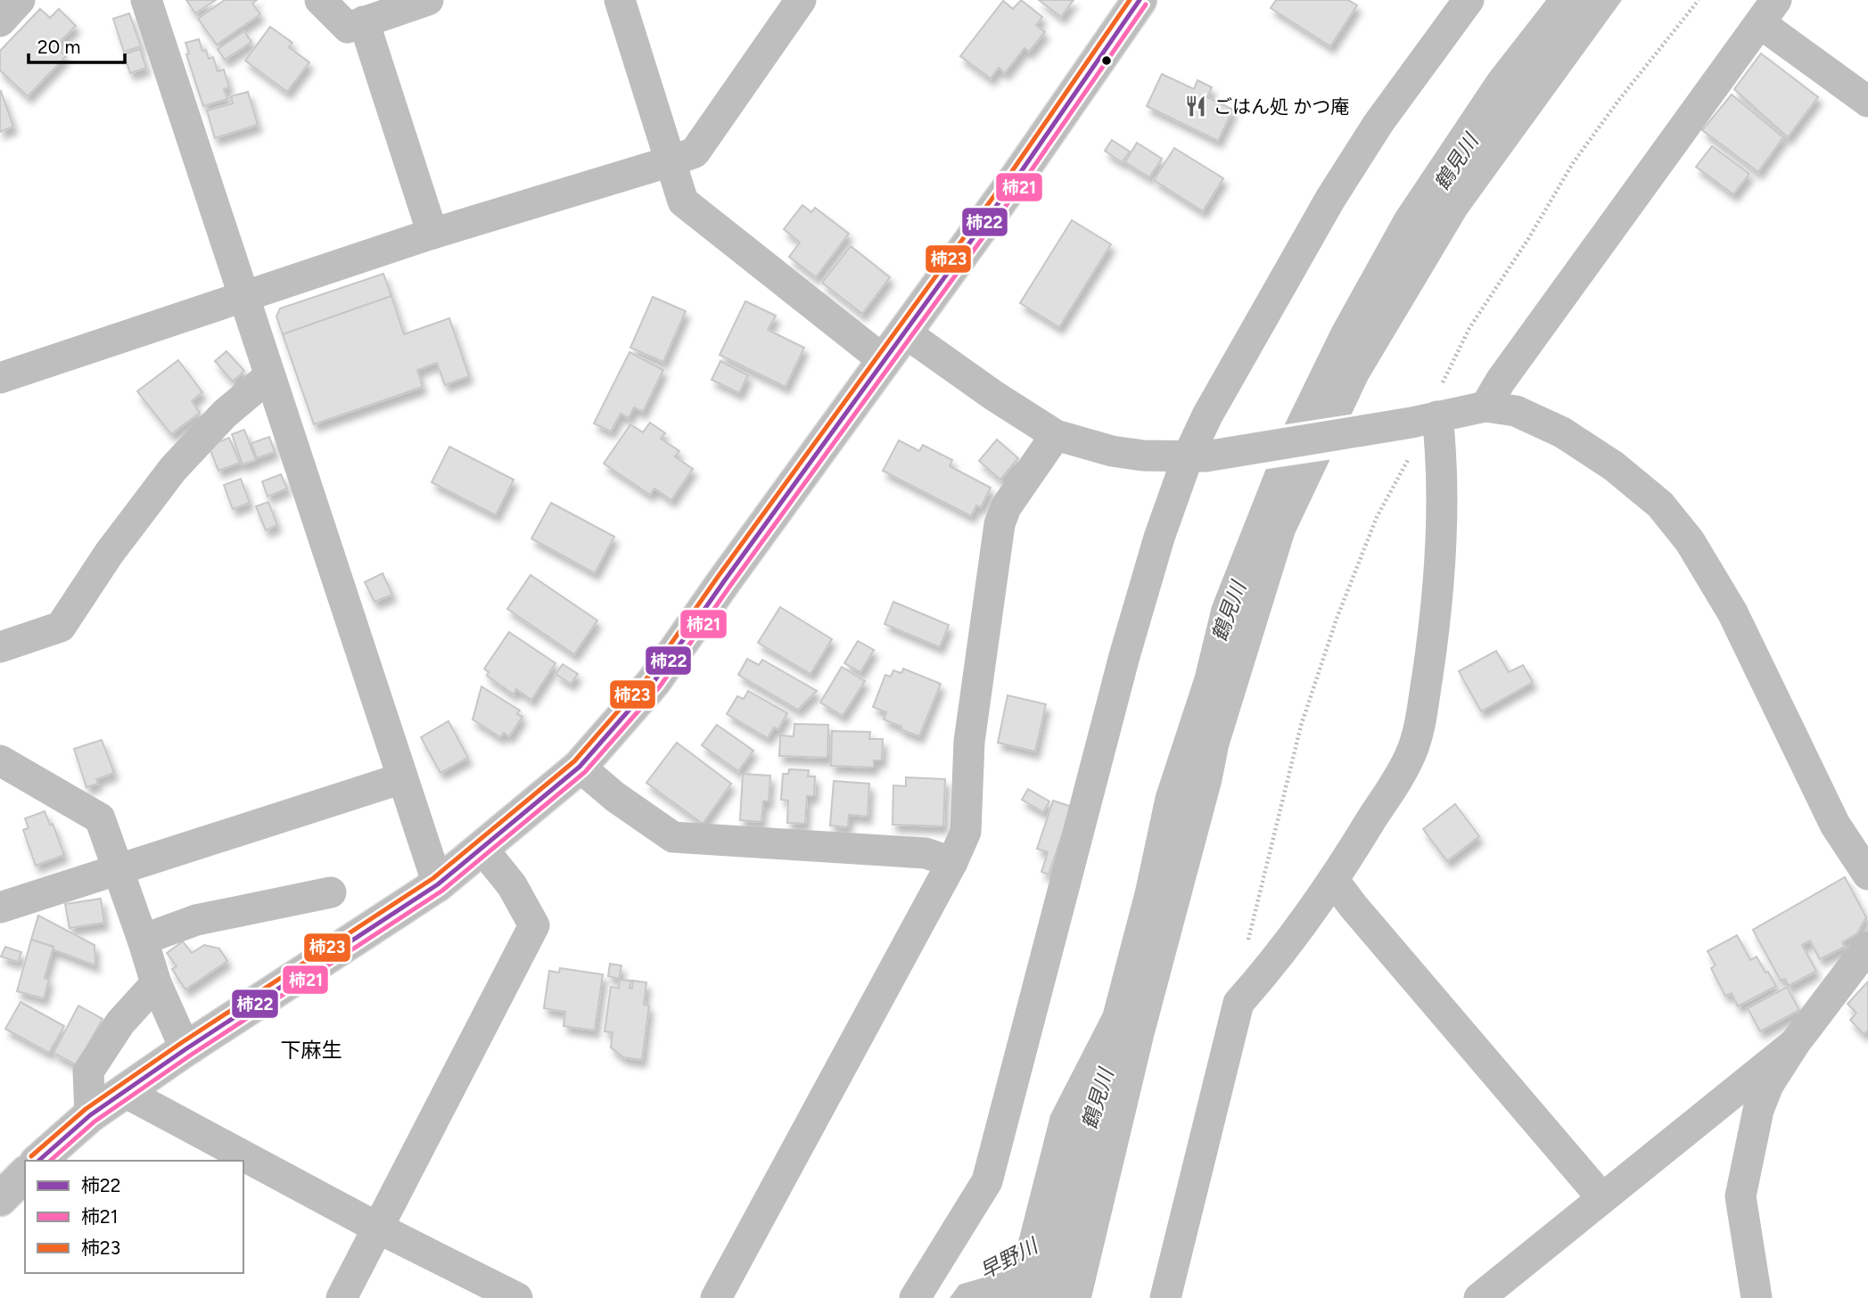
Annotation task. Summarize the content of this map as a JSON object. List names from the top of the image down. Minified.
{"districts":["下麻生"],"water":["鶴見川","早野川"],"places":{"restaurant":["ごはん処 かつ庵"]},"lines":["transit line 柿22","transit line 柿23","transit line 柿21"],"legend":["柿22","柿21","柿23"],"scale_bar":"20 m"}
